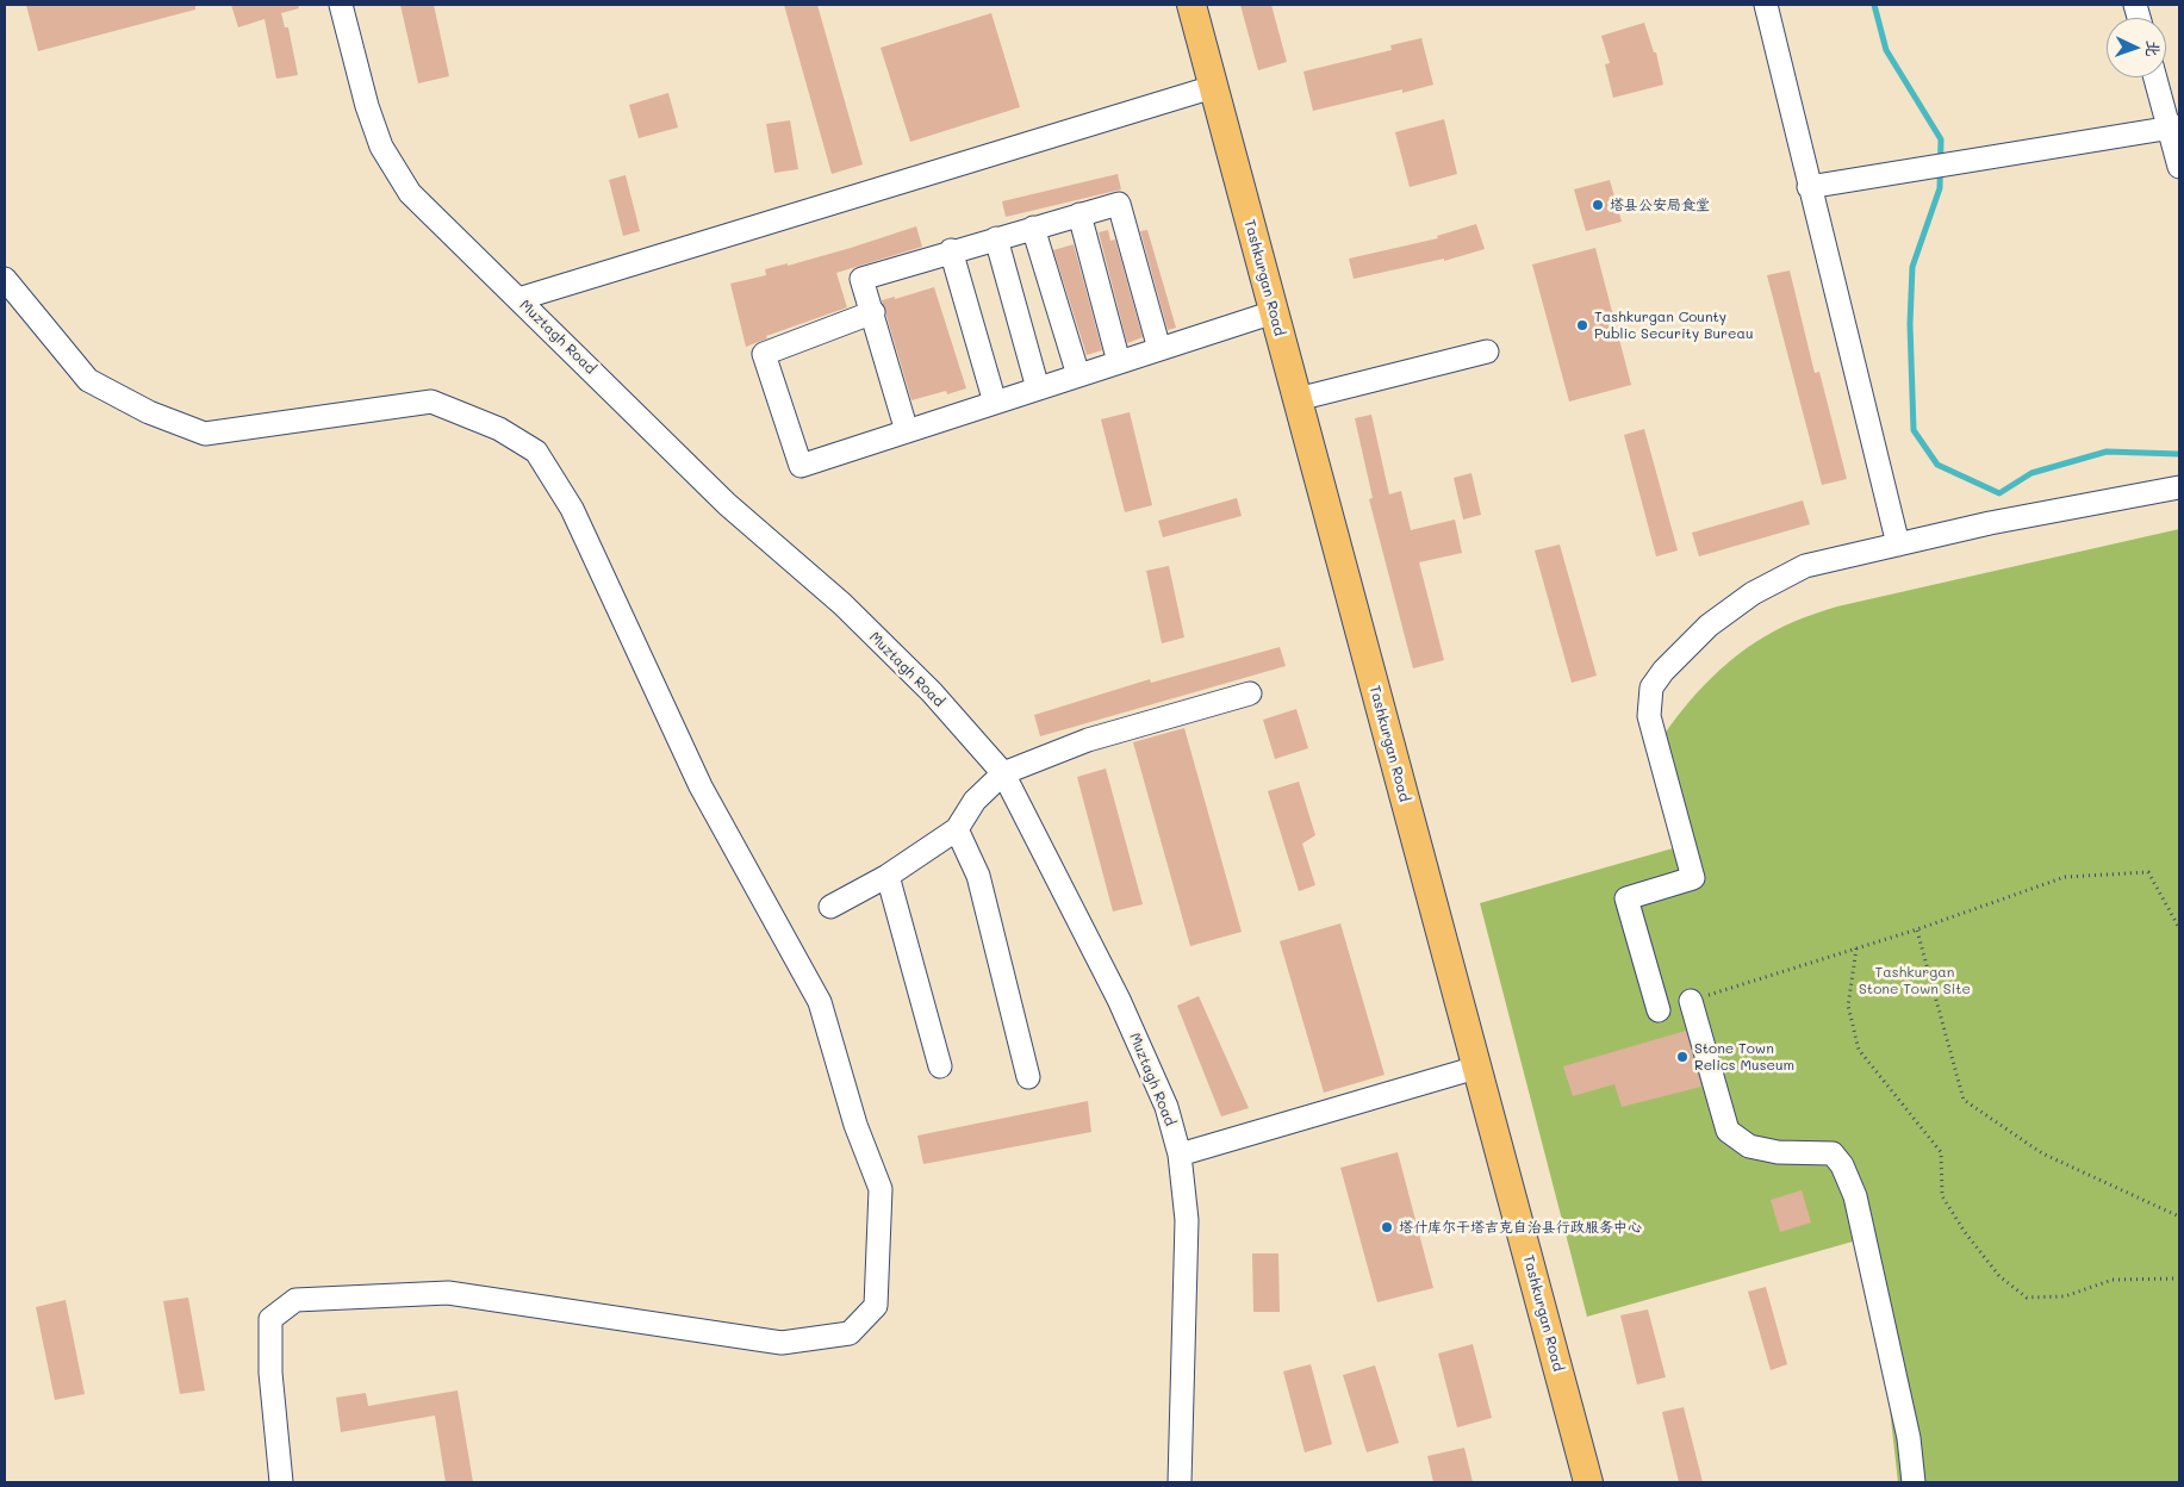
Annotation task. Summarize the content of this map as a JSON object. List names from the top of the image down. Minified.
{"streets":{"main road":["Tashkurgan Road"],"street":["Muztagh Road"]},"parks":["Tashkurgan Stone Town Site"],"places":["塔县公安局食堂","Tashkurgan County Public Security Bureau","Stone Town Relics Museum","塔什库尔干塔吉克自治县行政服务中心"],"north":"right"}
